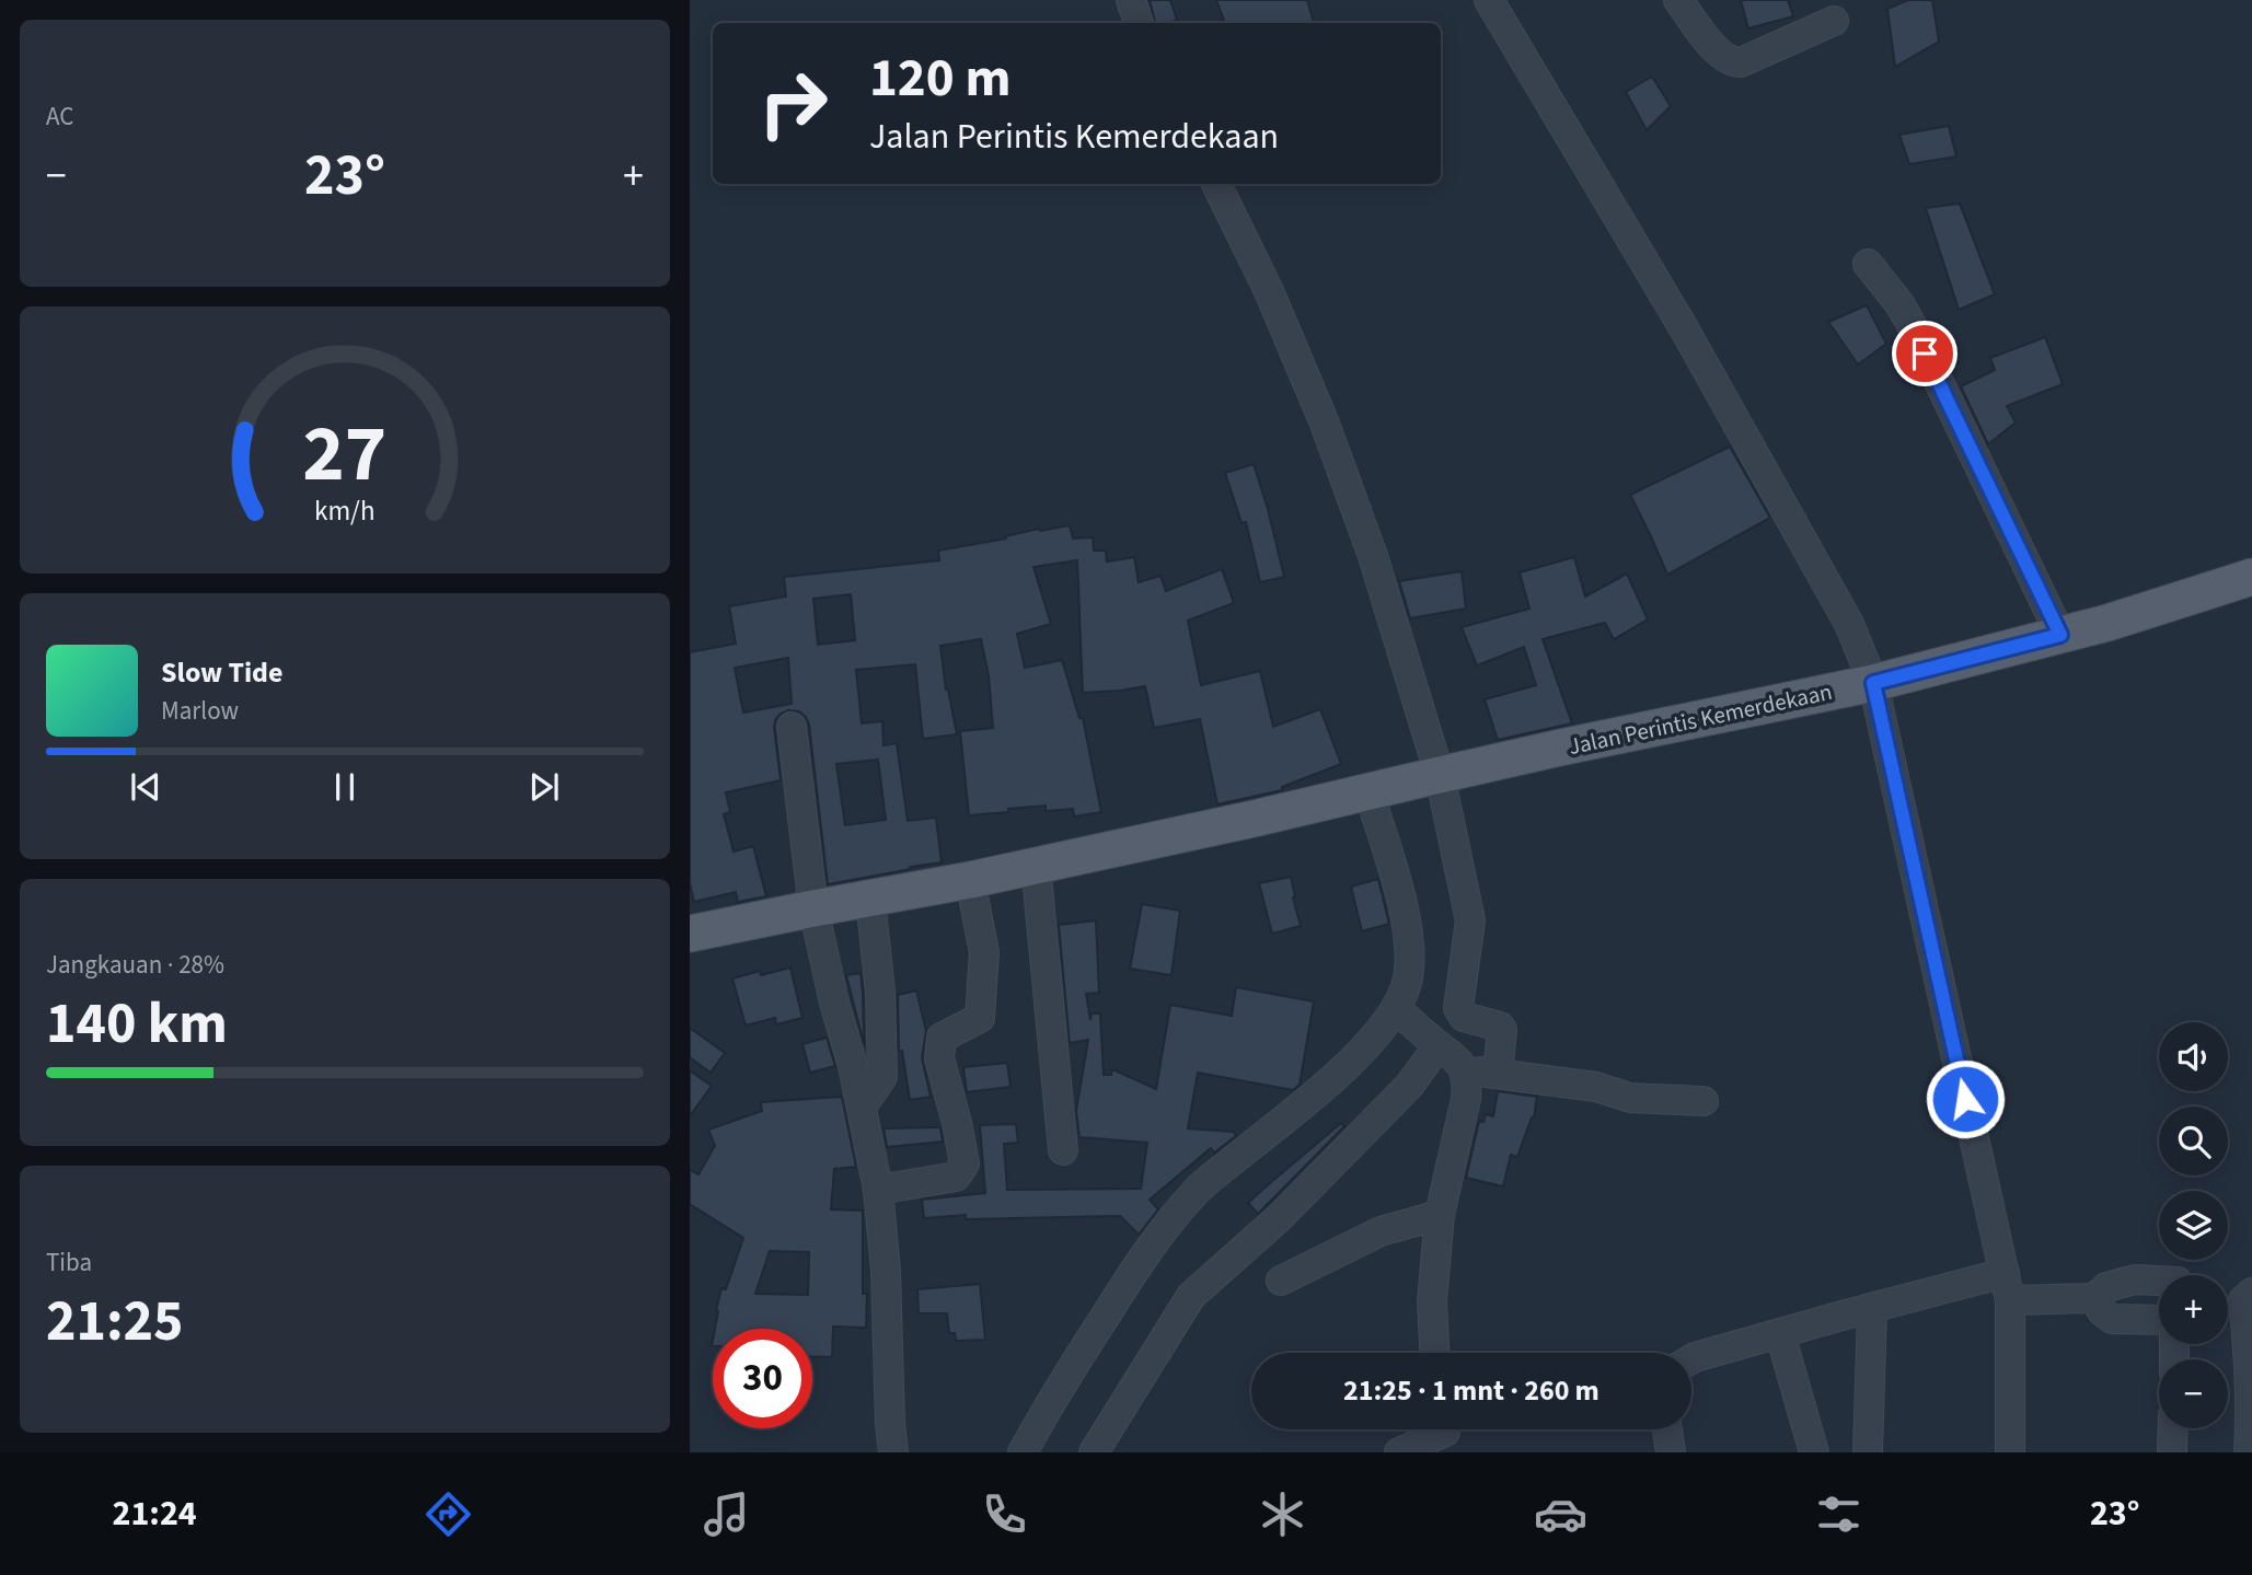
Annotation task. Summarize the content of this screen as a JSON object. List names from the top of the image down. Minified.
{"streets":{"main road":["Jalan Perintis Kemerdekaan"]},"page":{"tile":["AC",["Jangkauan · 28%","140 km"],["Tiba","21:25"]],"turn":["120 m","Jalan Perintis Kemerdekaan"],"heat":["−","23°","+"],"song":["Slow Tide","Marlow"],"map_buttons":["+","−"],"limit":"30","trip":"21:25 · 1 mnt · 260 m","tabs":["21:24","23°"],"gauge":["27","km/h"]}}
